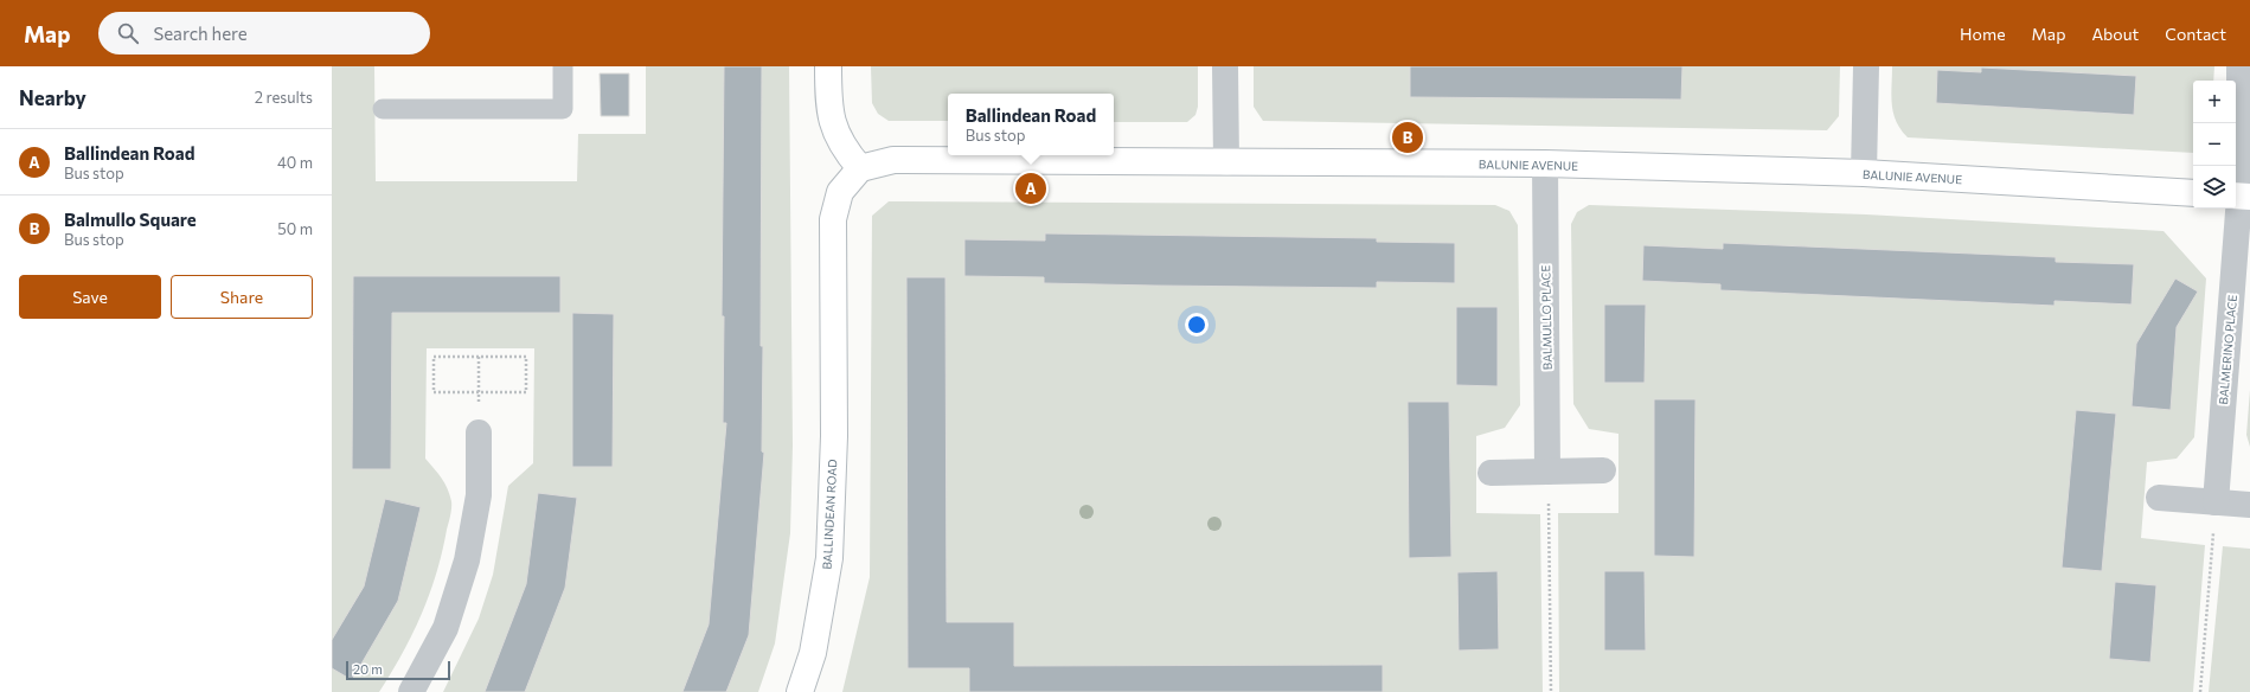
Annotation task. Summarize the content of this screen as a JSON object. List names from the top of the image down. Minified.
{"streets":{"street":["BALUNIE AVENUE","BALMULLO PLACE","BALMERINO PLACE","BALLINDEAN ROAD"]},"crossings":[["BALUNIE AVENUE","BALMULLO PLACE"],["BALUNIE AVENUE","BALLINDEAN ROAD"]],"scale_bar":"20 m","page":{"header":"Map","search":"Search here","nav":["Home","Map","About","Contact"],"heading":["Nearby","2 results"],"map_buttons":["+","−"],"popup":["Ballindean Road","Bus stop"],"pins":["B","A"],"list":[{"mark":"A","name":"Ballindean Road","note":"Bus stop","value":"40 m"},{"mark":"B","name":"Balmullo Square","note":"Bus stop","value":"50 m"}],"buttons":["Save","Share"],"scale":"20 m"}}
